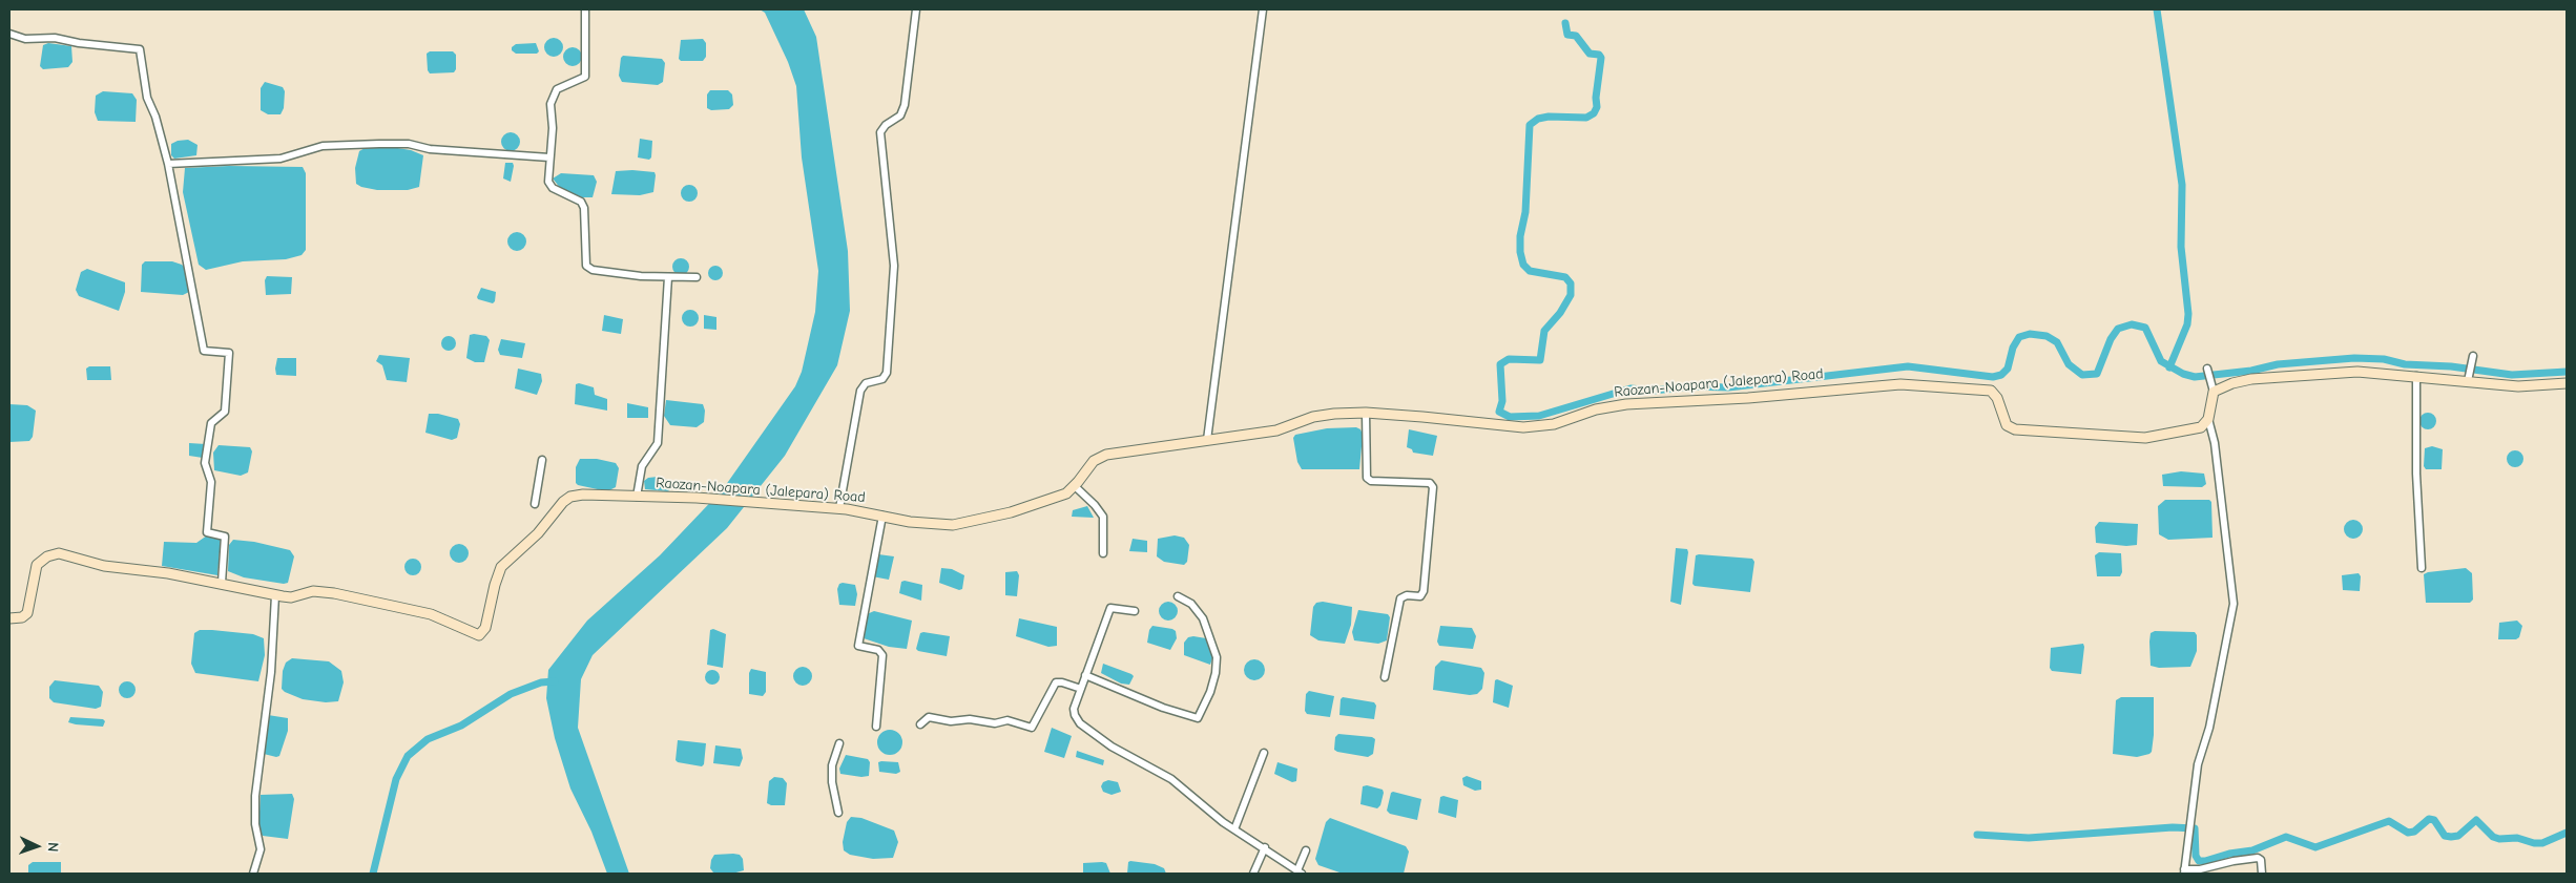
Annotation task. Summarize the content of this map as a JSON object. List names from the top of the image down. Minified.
{"streets":{"main road":["Raozan-Noapara (Jalepara) Road"]},"north":"right"}
